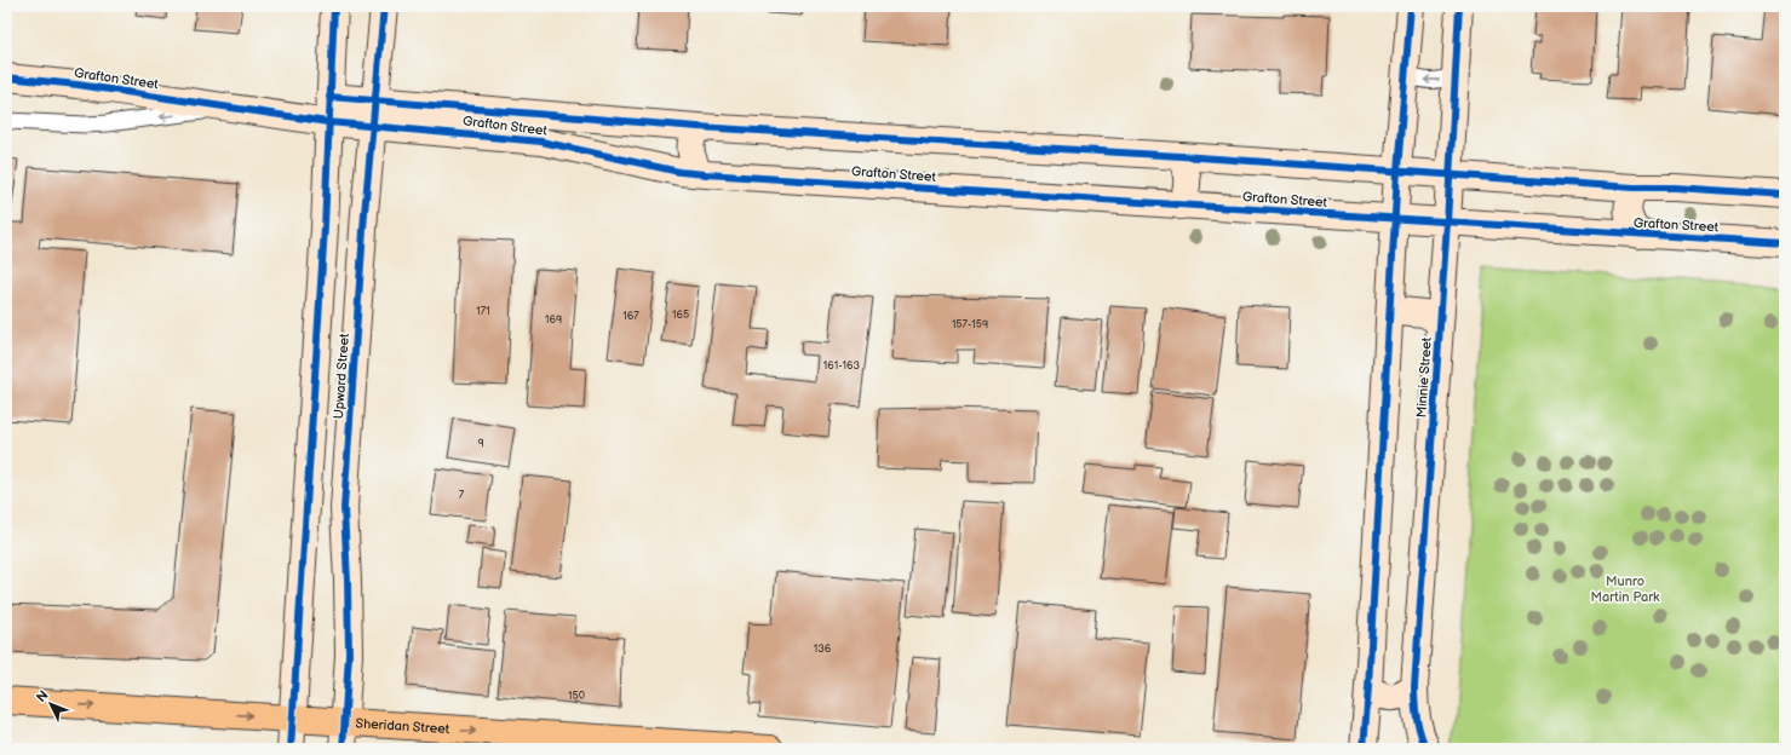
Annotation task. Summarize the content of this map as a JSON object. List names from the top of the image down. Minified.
{"streets":{"highway":["Sheridan Street"],"street":["Grafton Street","Upward Street","Minnie Street"]},"crossings":[["Grafton Street","Upward Street"],["Grafton Street","Minnie Street"],["Upward Street","Sheridan Street"]],"one_way":["Sheridan Street"],"parks":["Munro Martin Park"],"house_numbers":["171","165","167","169","157-159","161-163","9","7","136","150"],"north":"top left"}
